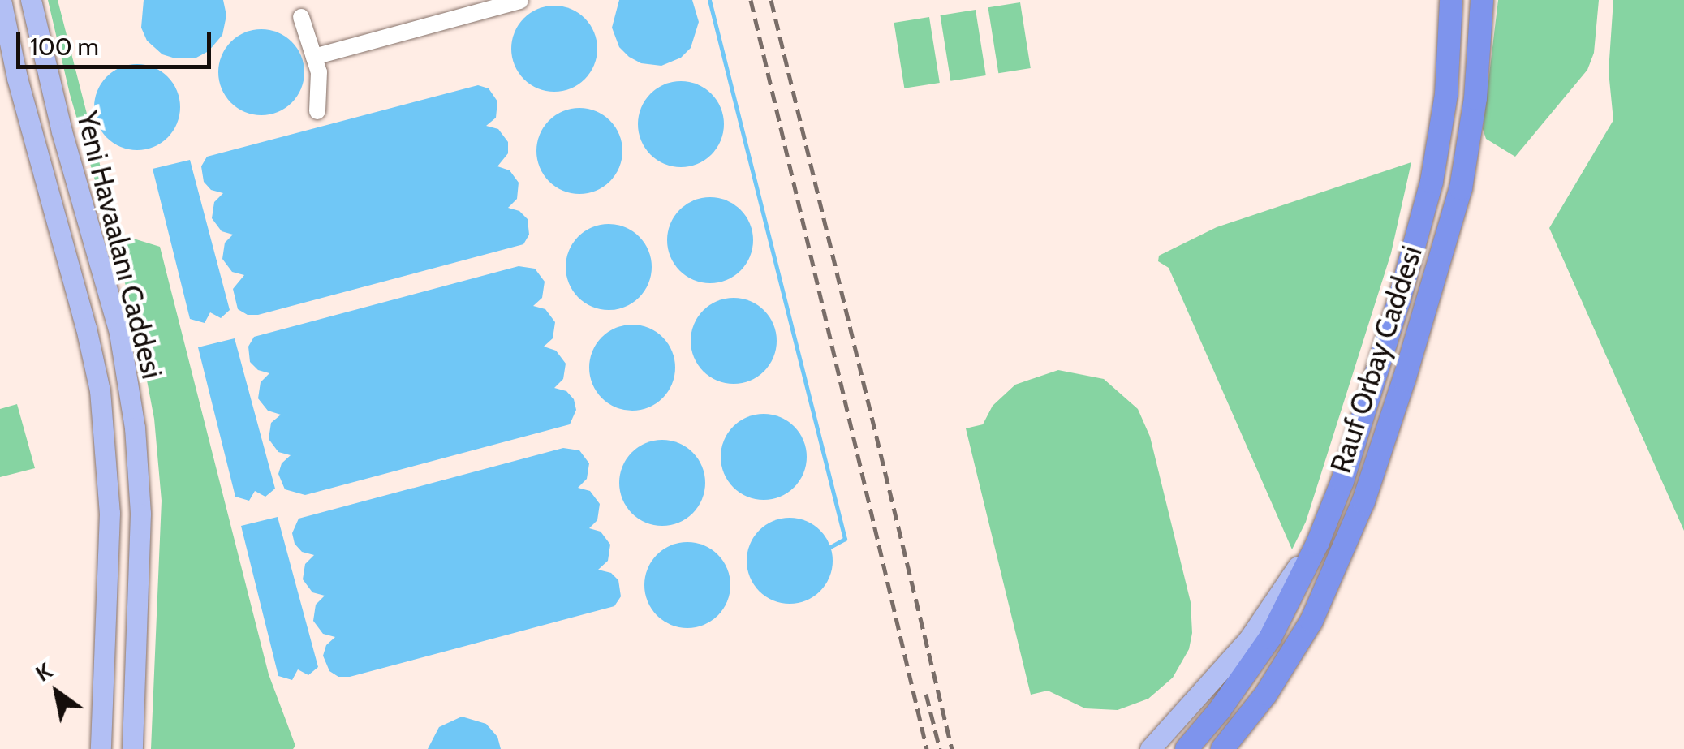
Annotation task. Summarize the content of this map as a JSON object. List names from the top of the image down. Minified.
{"streets":{"highway":["Rauf Orbay Caddesi"],"main road":["Yeni Havaalanı Caddesi"]},"scale_bar":"100 m","north":"top left"}
